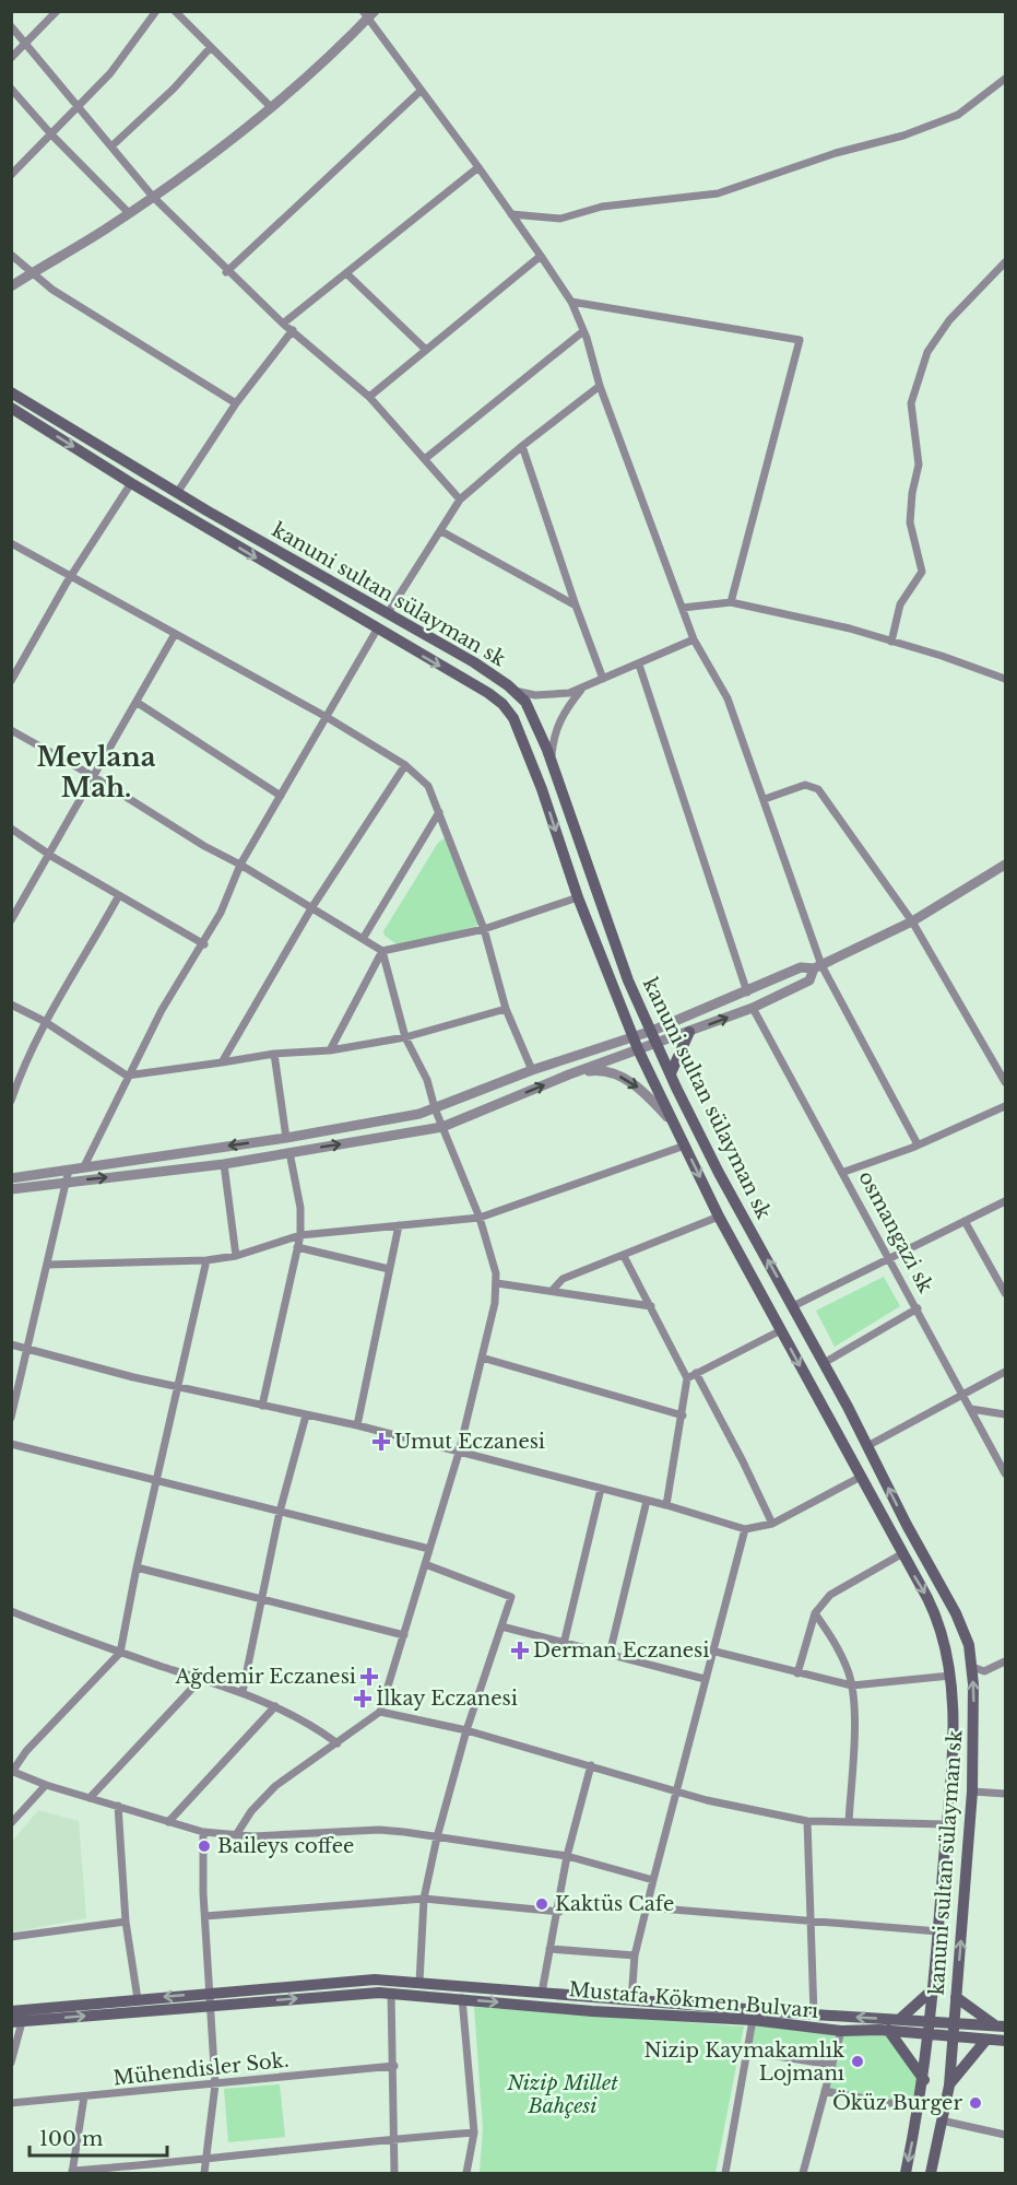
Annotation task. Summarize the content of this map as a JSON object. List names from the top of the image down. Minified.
{"streets":{"main road":["kanuni sultan sülayman sk","Mustafa Kökmen Bulvarı"],"street":["osmangazi sk","Mühendisler Sok."]},"crossings":[["kanuni sultan sülayman sk","Mustafa Kökmen Bulvarı"]],"districts":["Mevlana Mah."],"parks":["Nizip Millet Bahçesi"],"places":{"health":["Umut Eczanesi","Derman Eczanesi","Ağdemir Eczanesi","İlkay Eczanesi"],"other":["Baileys coffee","Kaktüs Cafe","Nizip Kaymakamlık Lojmanı","Öküz Burger"]},"scale_bar":"100 m"}
